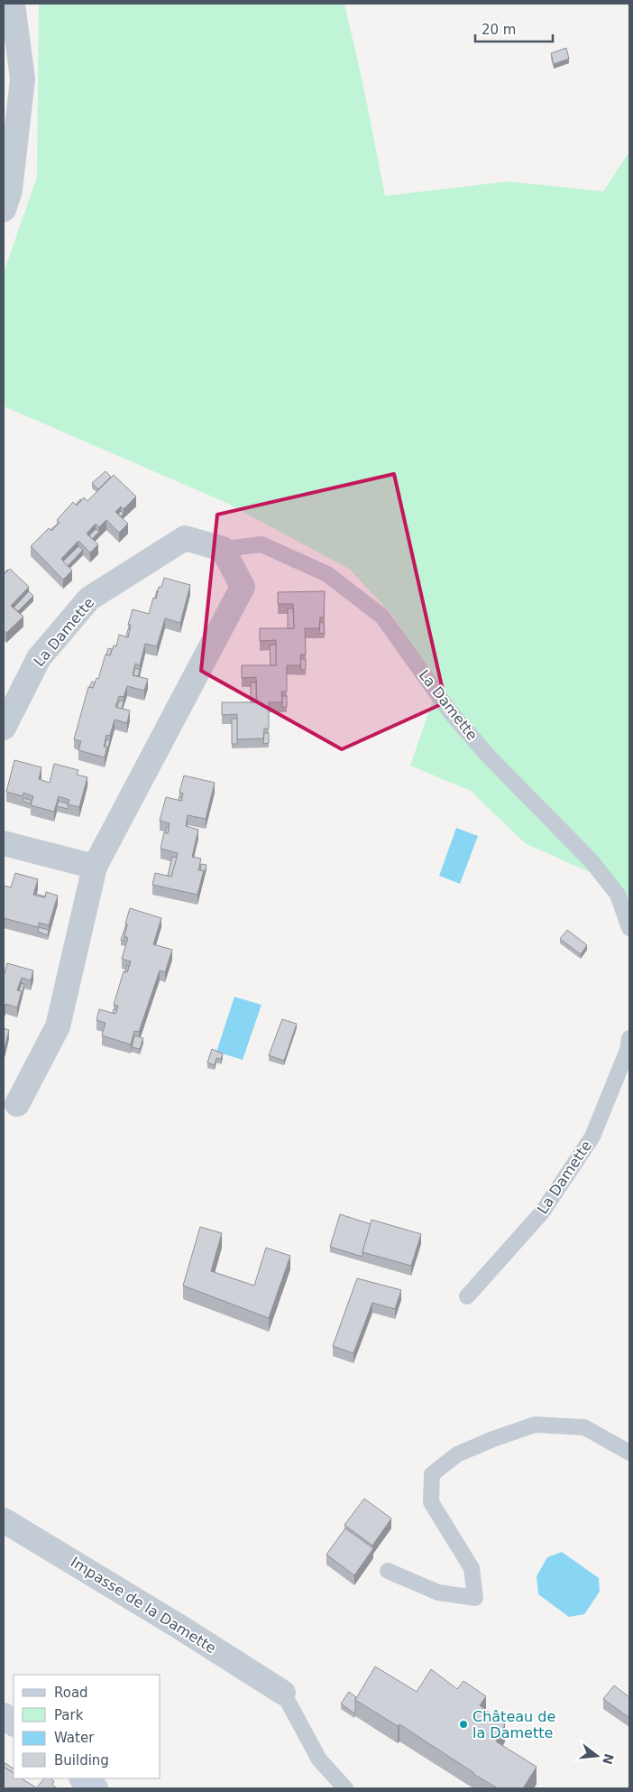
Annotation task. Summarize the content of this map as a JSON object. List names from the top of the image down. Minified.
{"streets":{"street":["La Damette","Impasse de la Damette"]},"places":["Château de la Damette"],"legend":["Road","Park","Water","Building"],"scale_bar":"20 m","north":"right"}
